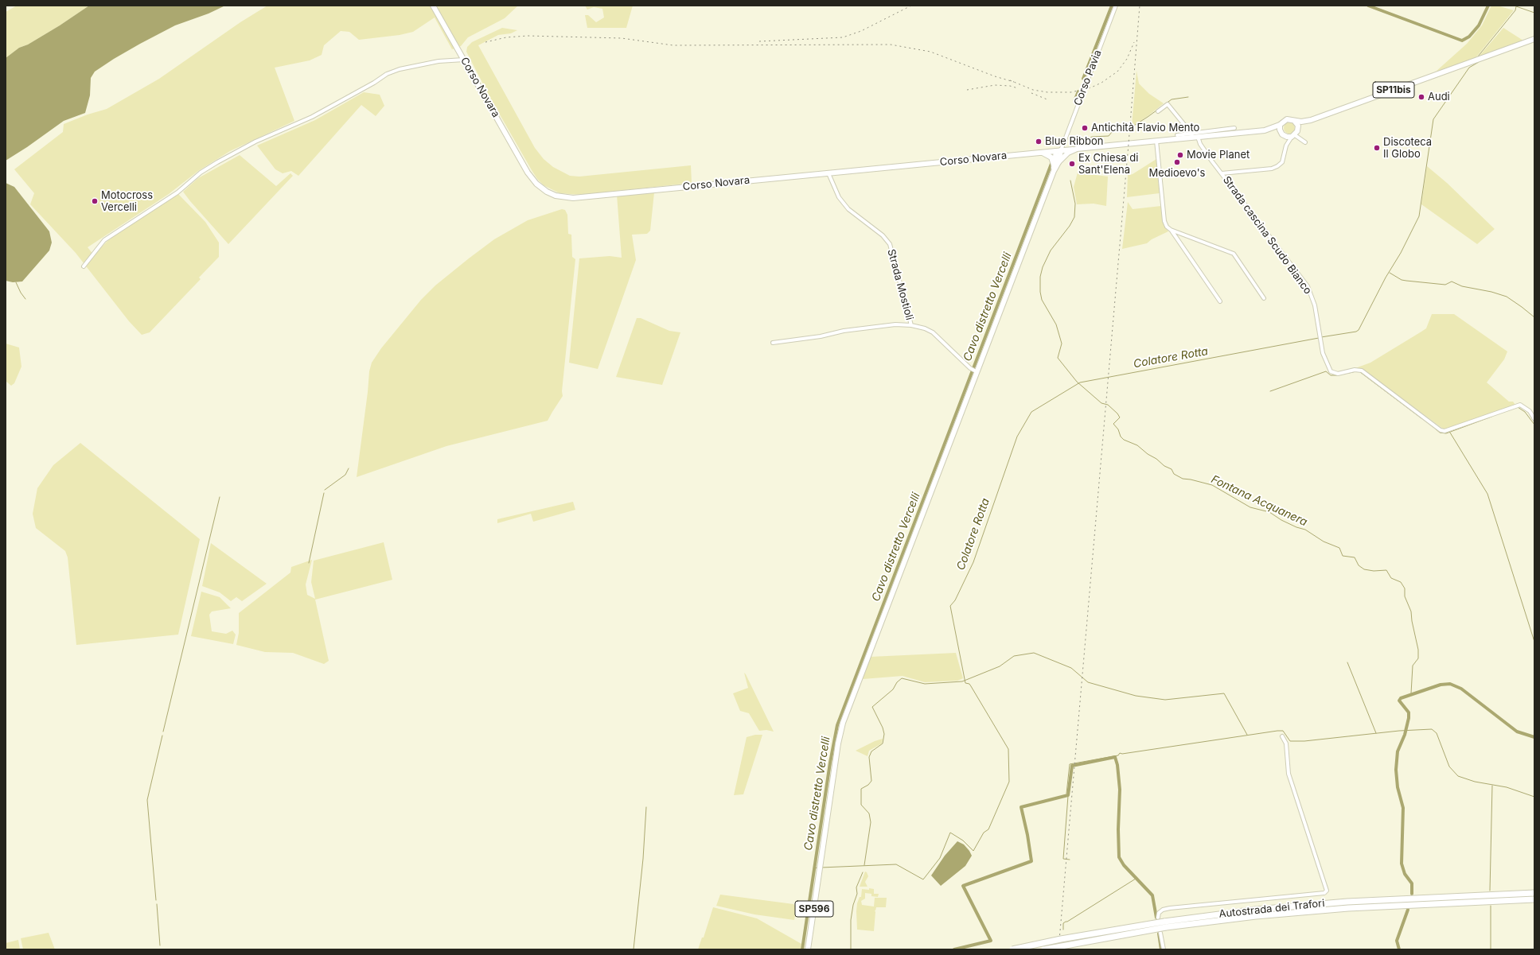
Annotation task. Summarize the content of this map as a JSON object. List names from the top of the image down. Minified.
{"streets":{"highway":["Autostrada dei Trafori"],"main road":["Corso Novara","SP11bis","SP596"],"street":["Corso Pavia","Strada cascina Scudo Bianco","Strada Mostioli"]},"crossings":[["Corso Pavia","Corso Novara"],["Corso Novara","SP11bis"],["Corso Novara","Strada Mostioli"],["SP11bis","Strada cascina Scudo Bianco"]],"water":["Cavo distretto Vercelli","Colatore Rotta","Fontana Acquanera"],"places":["Audi","Antichità Flavio Mento","Blue Ribbon","Discoteca Il Globo","Movie Planet","Medioevo's","Ex Chiesa di Sant'Elena","Motocross Vercelli"]}
